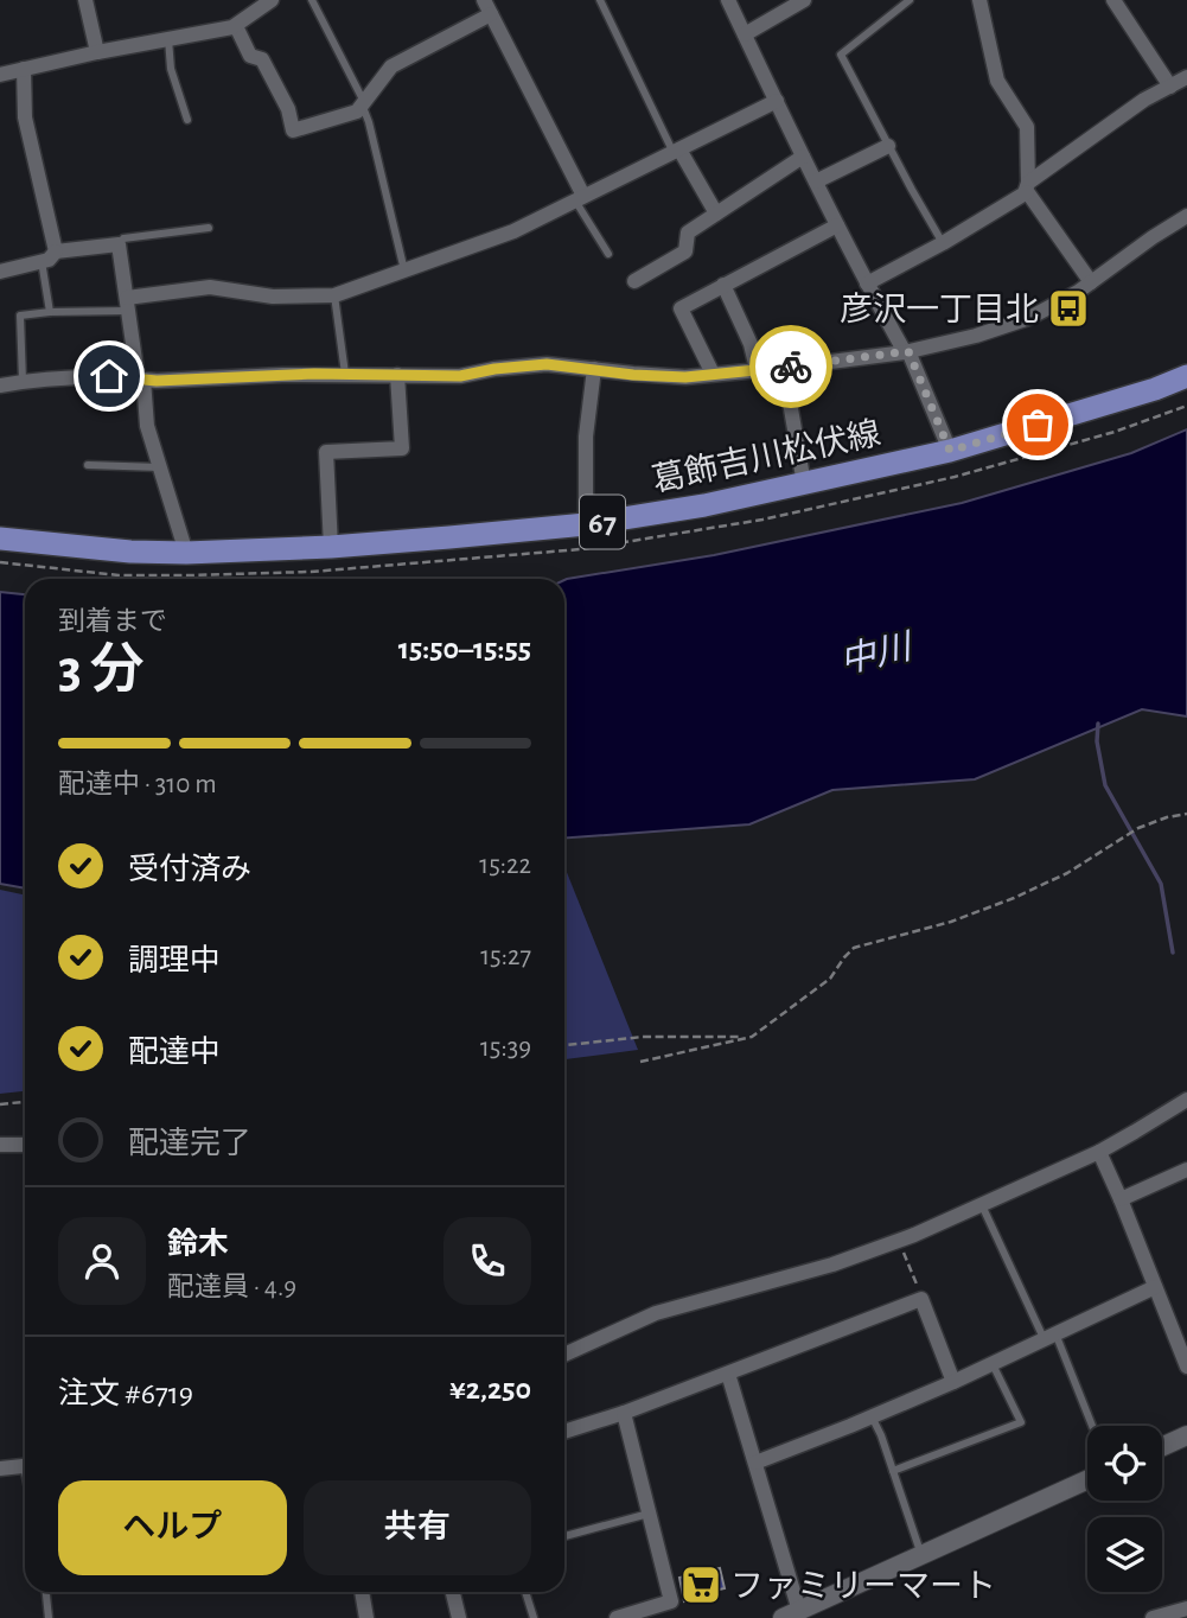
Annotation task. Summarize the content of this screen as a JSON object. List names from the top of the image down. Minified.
{"streets":{"main road":["葛飾吉川松伏線","67"]},"water":["中川"],"places":{"bus stop":["彦沢一丁目北"],"supermarket":["ファミリーマート"]},"page":{"heading":["3 分","到着まで","15:50–15:55"],"panel":["鈴木","配達員 · 4.9","注文 #6719","¥2,250"],"bar":"配達中 · 310 m","list":[["受付済み","15:22"],["調理中","15:27"],["配達中","15:39"],"配達完了"],"buttons":["ヘルプ","共有"]}}
